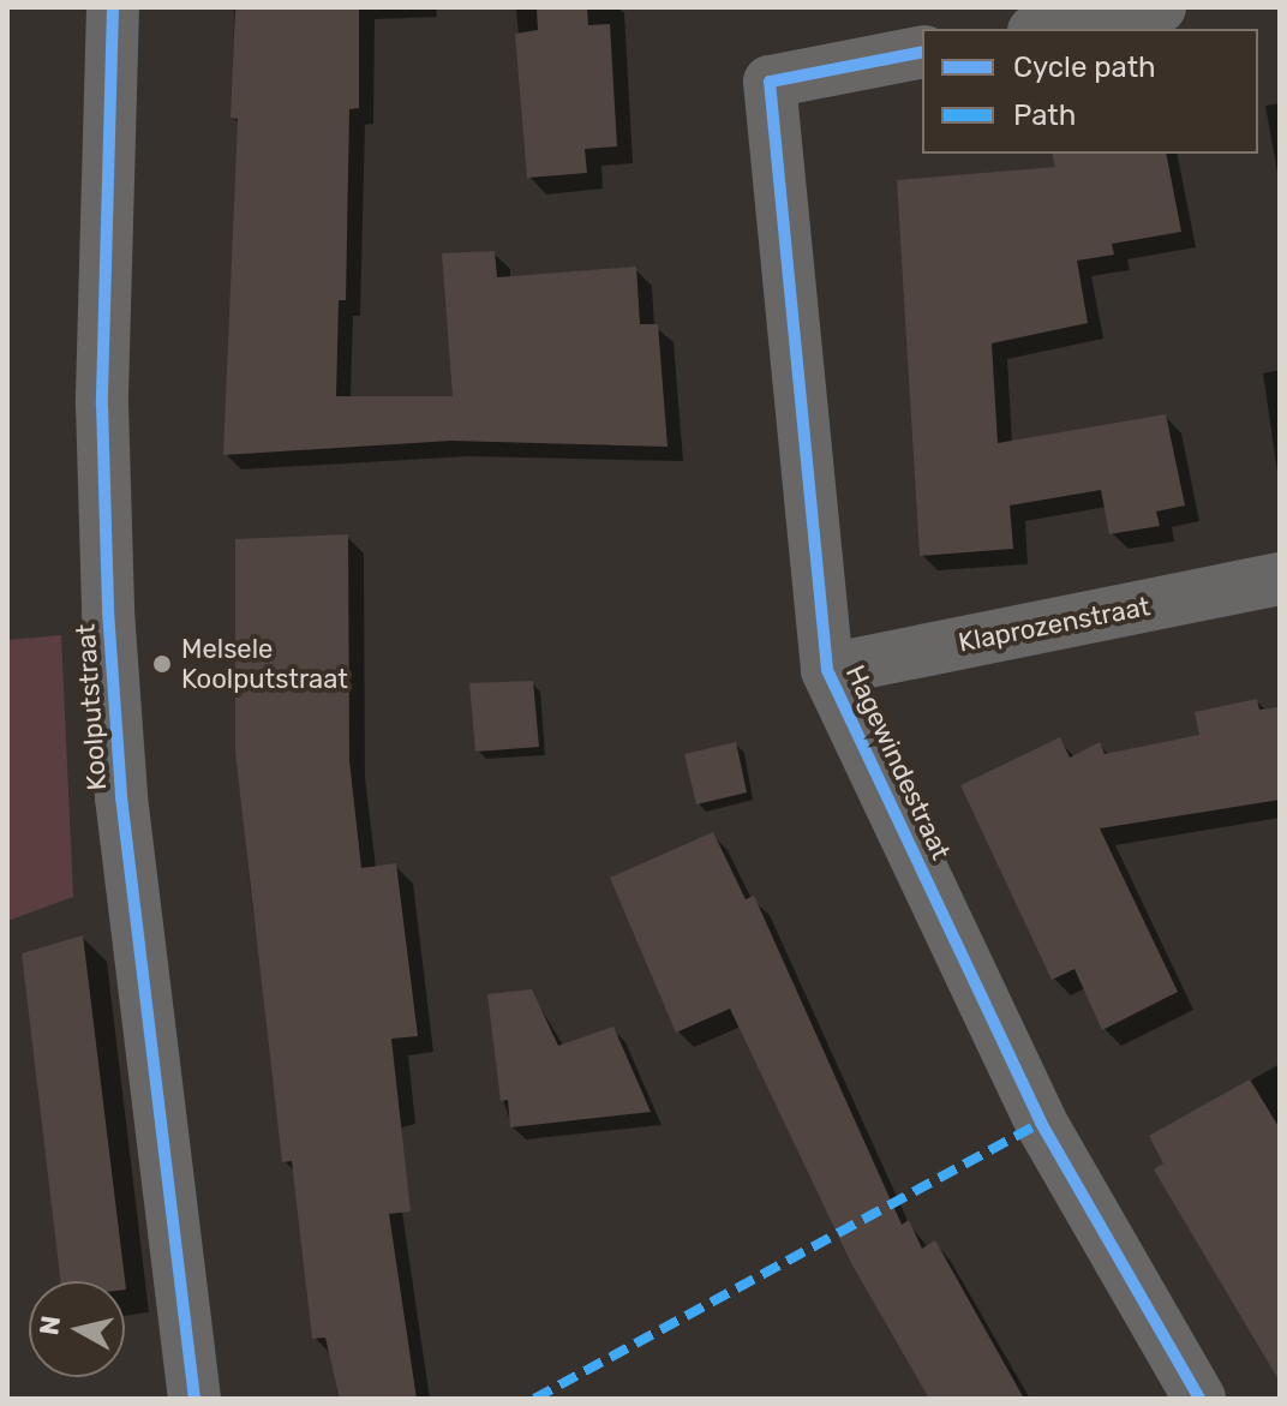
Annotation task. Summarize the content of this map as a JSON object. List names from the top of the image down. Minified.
{"streets":{"street":["Klaprozenstraat","Koolputstraat","Hagewindestraat"]},"crossings":[["Klaprozenstraat","Hagewindestraat"]],"places":["Melsele Koolputstraat"],"legend":["Cycle path","Path"],"north":"left"}
